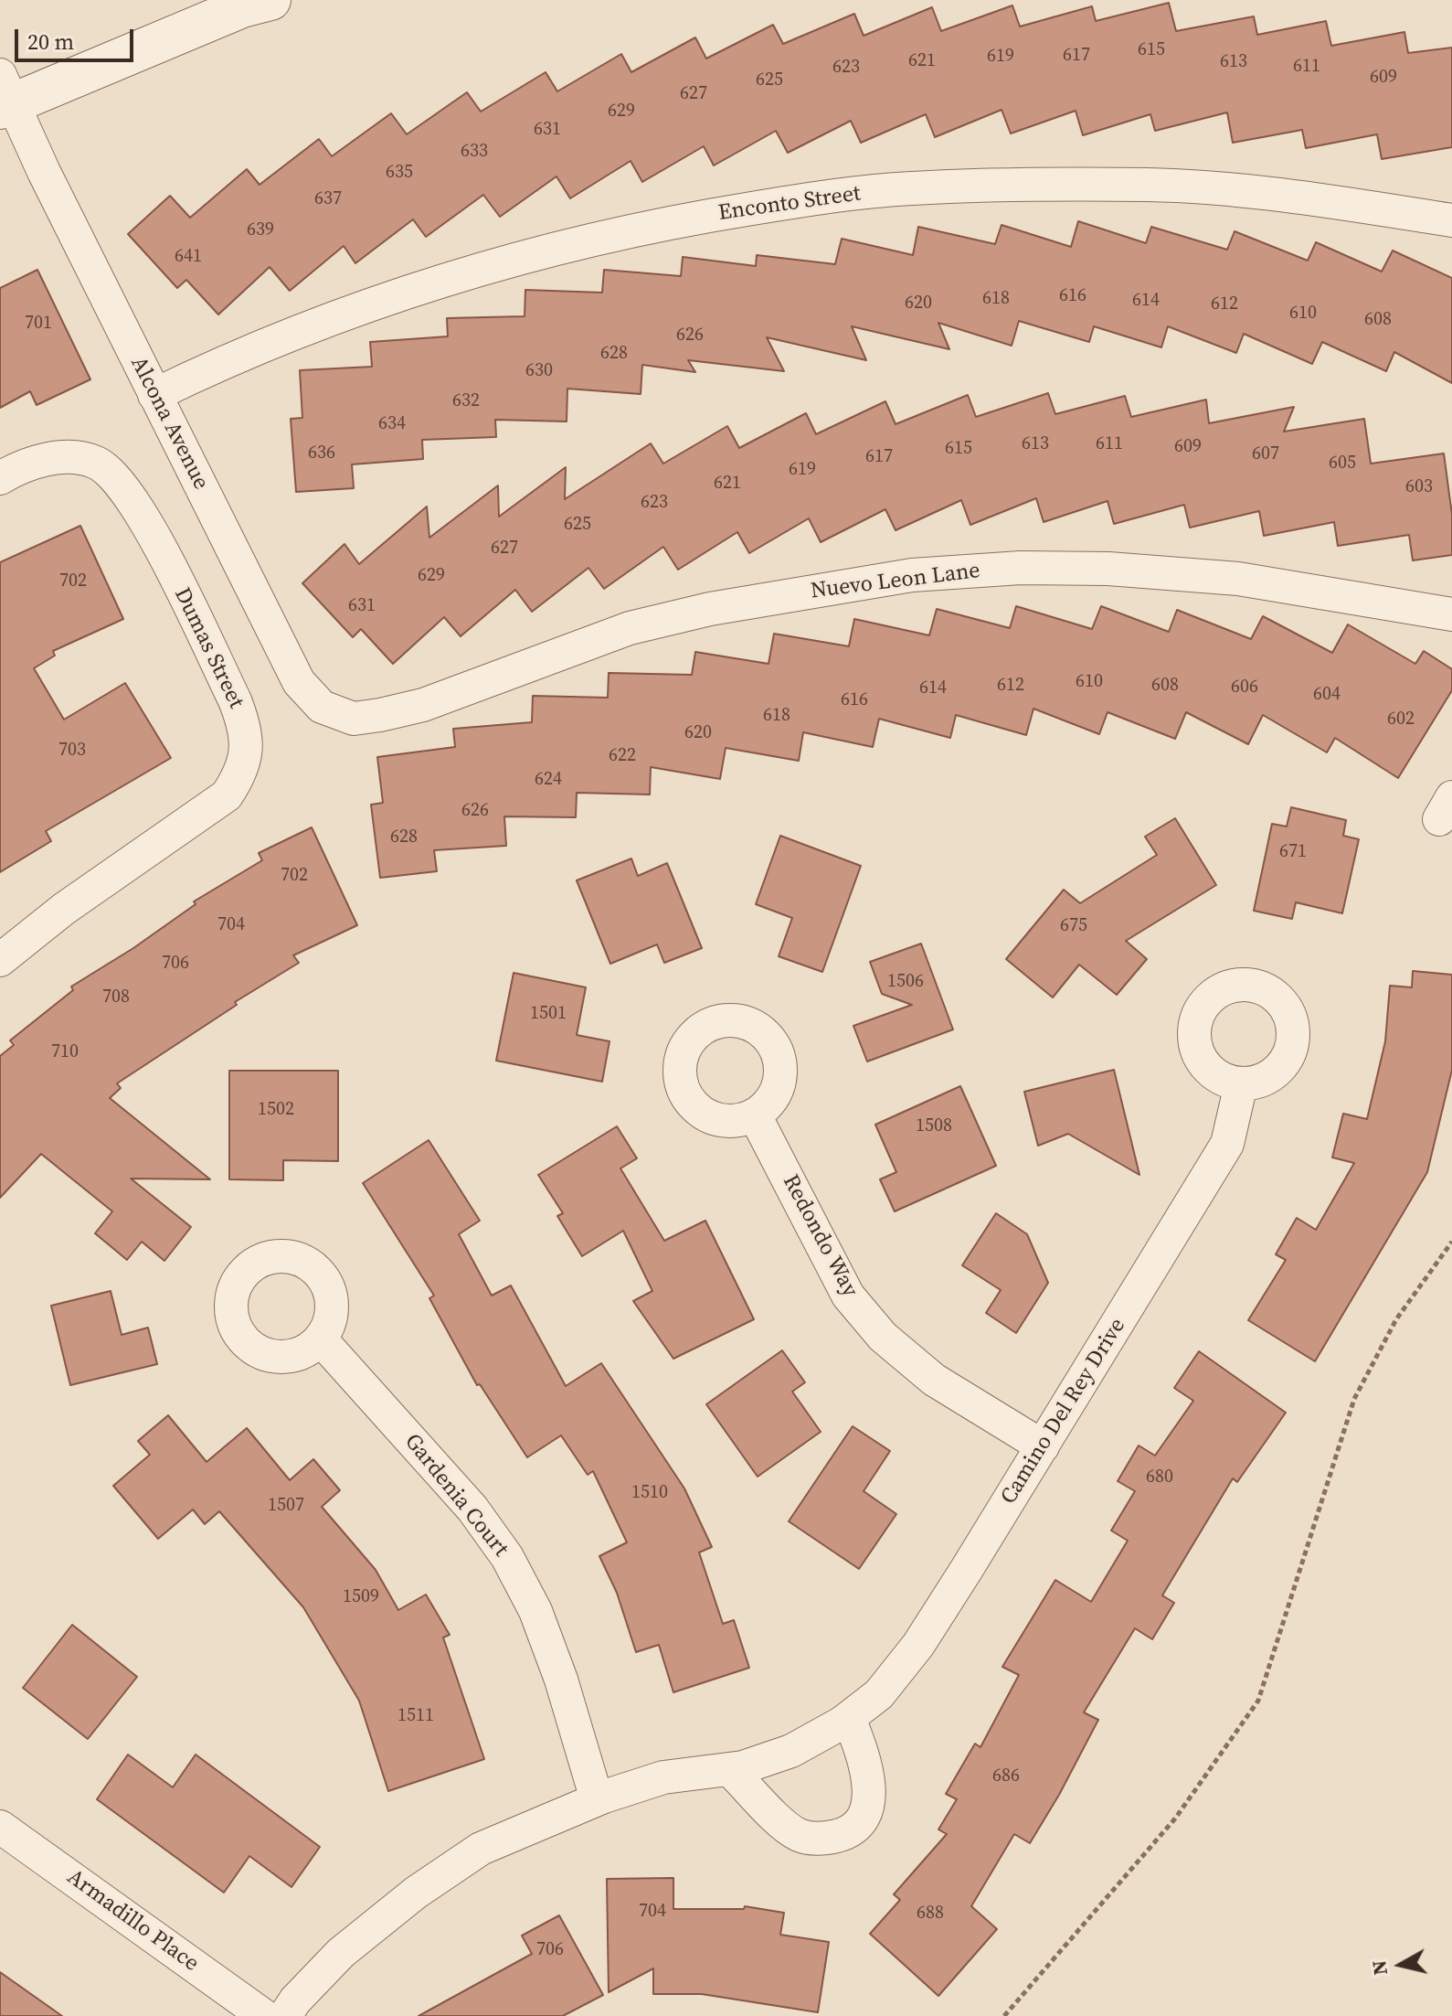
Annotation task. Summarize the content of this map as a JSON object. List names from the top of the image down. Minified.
{"streets":{"street":["Enconto Street","Alcona Avenue","Nuevo Leon Lane","Dumas Street","Redondo Way","Camino Del Rey Drive","Gardenia Court","Armadillo Place"]},"crossings":[["Enconto Street","Alcona Avenue"],["Alcona Avenue","Nuevo Leon Lane"],["Redondo Way","Camino Del Rey Drive"],["Camino Del Rey Drive","Gardenia Court"]],"house_numbers":["615","617","619","621","613","611","623","609","625","627","629","631","633","635","637","639","641","616","618","614","620","612","610","608","701","626","628","630","632","634","613","611","609","615","636","607","617","605","619","621","603","623","625","627","629","702","631","610","612","608","606","614","604","616","618","602","620","703","622","624","626","628","671","702","704","675","706","1506","708","1501","710","1502","1508","680","1510","1507","1509","1511","686","704","688","706"],"scale_bar":"20 m","north":"left"}
